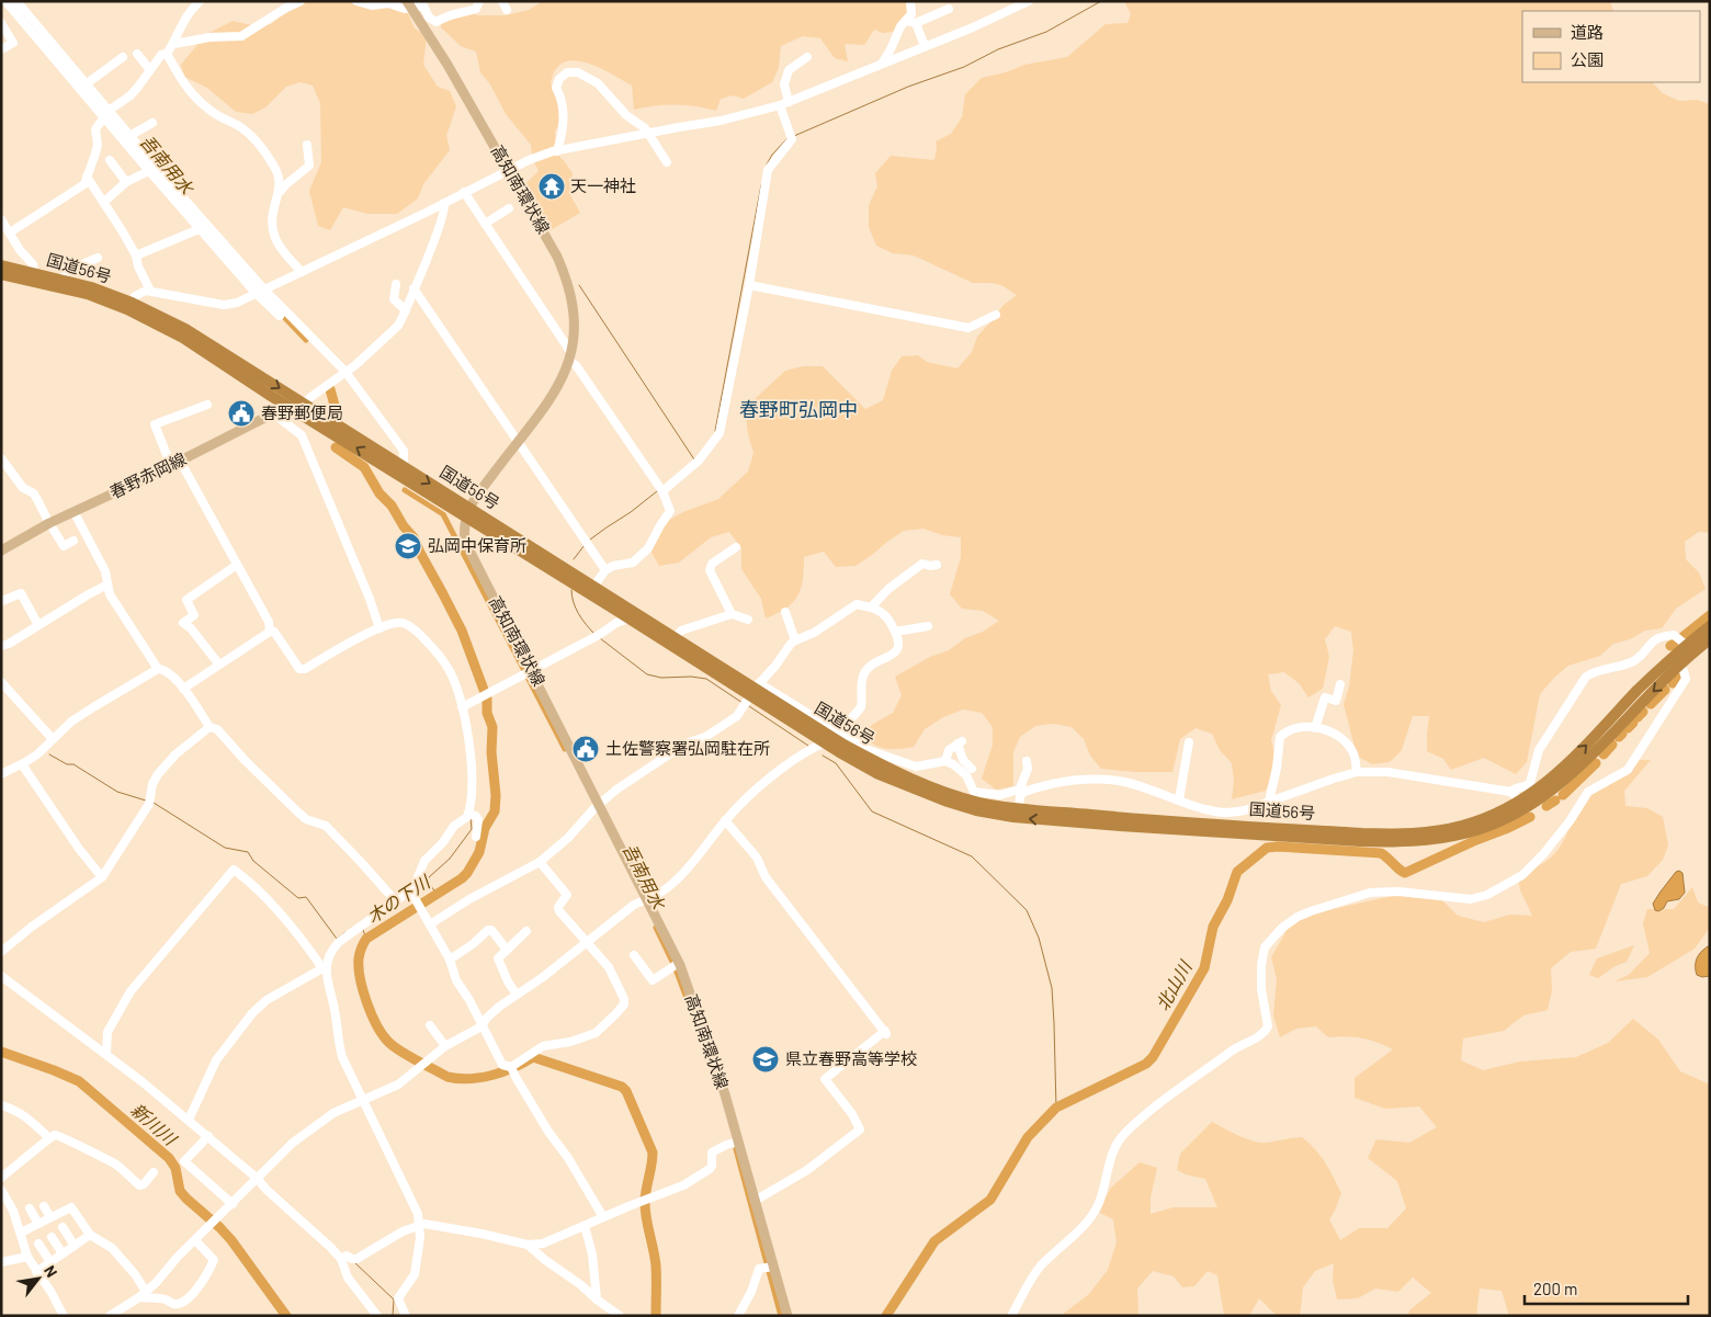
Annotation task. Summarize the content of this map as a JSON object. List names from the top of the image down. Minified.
{"streets":{"highway":["国道56号"],"main road":["高知南環状線","春野赤岡線"]},"crossings":[["高知南環状線","国道56号"],["国道56号","春野赤岡線"]],"districts":["春野町弘岡中"],"water":["吾南用水","木の下川","北山川","新川川"],"places":{"temple":["天一神社"],"public building":["春野郵便局","土佐警察署弘岡駐在所"],"school or university":["弘岡中保育所","県立春野高等学校"]},"legend":["道路","公園"],"scale_bar":"200 m","north":"top right"}
